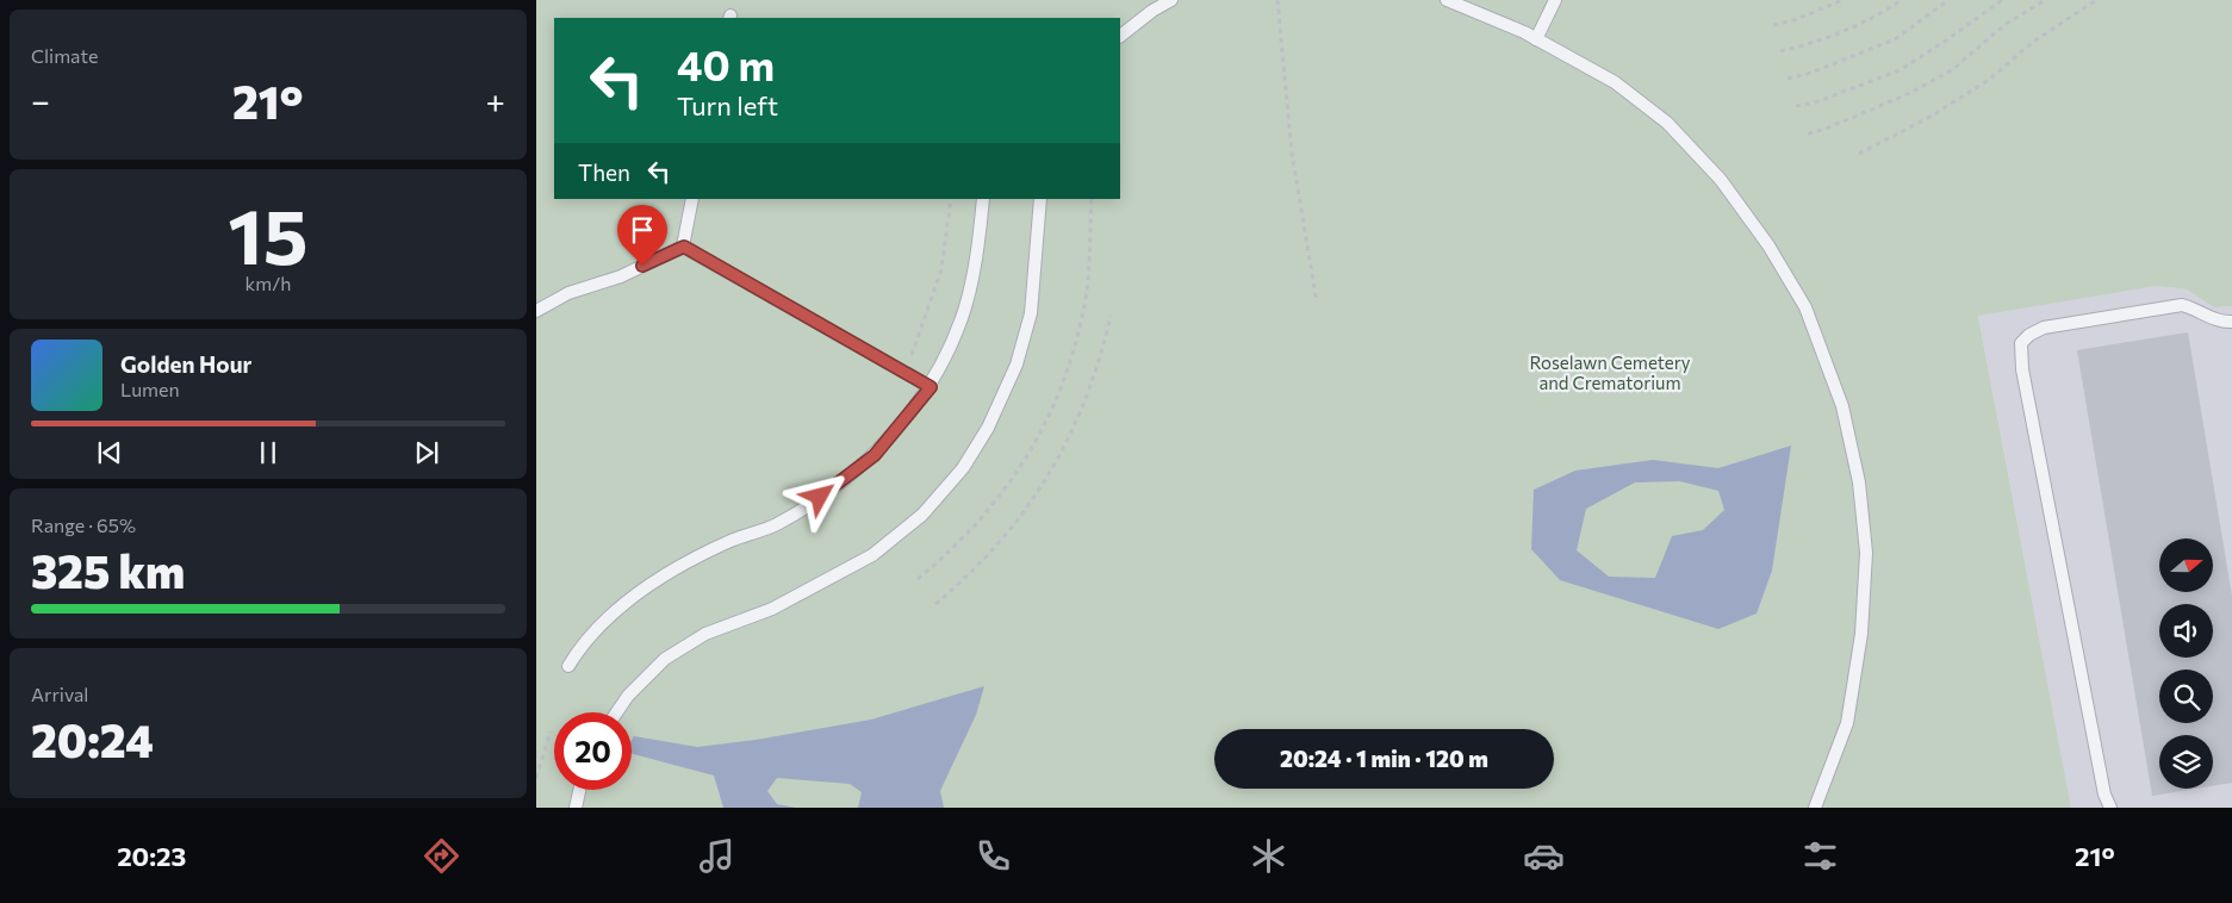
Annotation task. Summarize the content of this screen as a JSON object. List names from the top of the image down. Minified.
{"parks":["Roselawn Cemetery and Crematorium"],"north":"right","page":{"tile":["Climate",["15","km/h"],["Range · 65%","325 km"],["Arrival","20:24"]],"turn":["40 m","Turn left"],"heat":["−","21°","+"],"then":"Then","song":["Golden Hour","Lumen"],"limit":"20","trip":"20:24 · 1 min · 120 m","tabs":["20:23","21°"]}}
